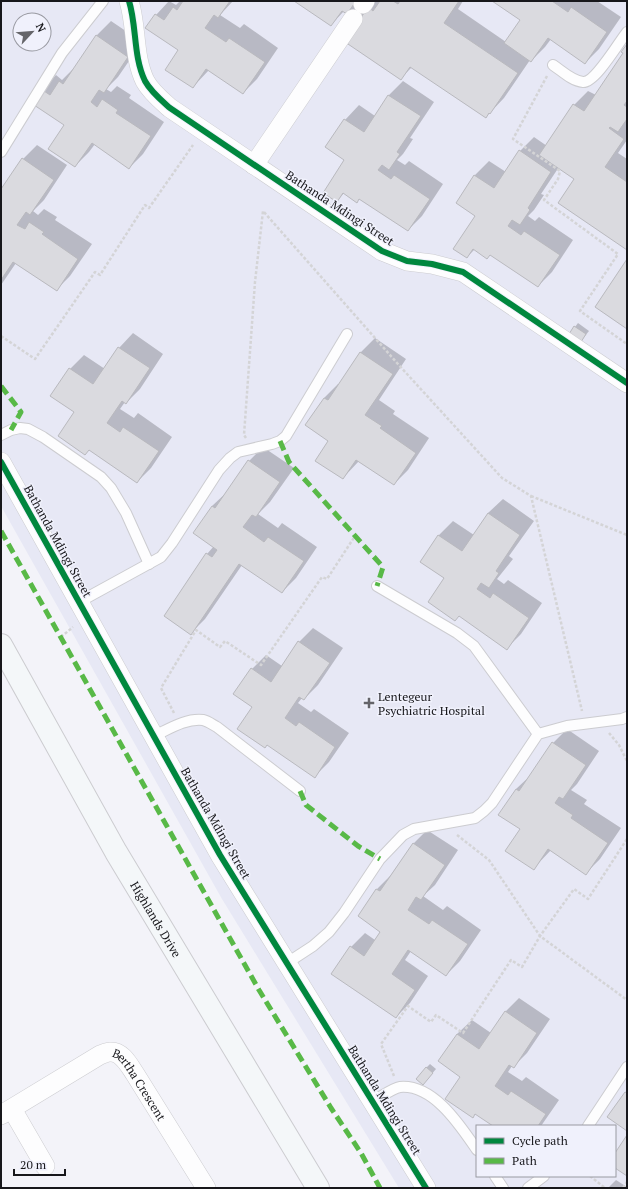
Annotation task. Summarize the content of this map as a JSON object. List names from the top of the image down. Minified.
{"streets":{"main road":["Highlands Drive"],"street":["Bathanda Mdingi Street","Bertha Crescent"]},"places":{"health":["Lentegeur Psychiatric Hospital"]},"legend":["Cycle path","Path"],"scale_bar":"20 m","north":"top right"}
